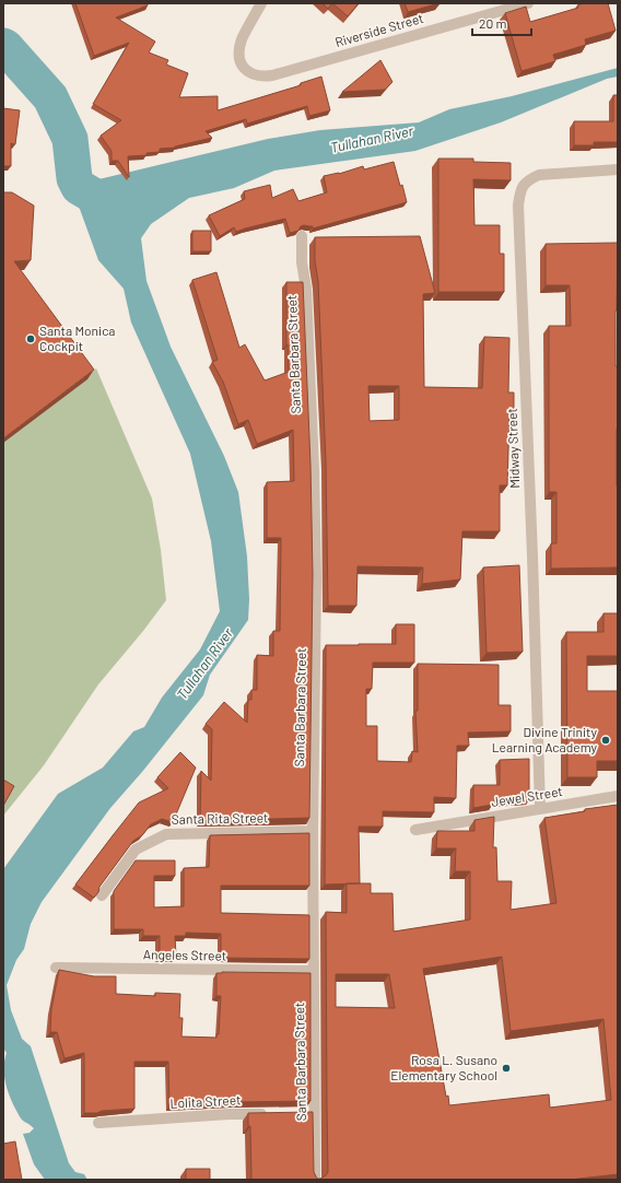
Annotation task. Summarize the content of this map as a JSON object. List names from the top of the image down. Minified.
{"streets":{"street":["Riverside Street","Santa Barbara Street","Midway Street","Jewel Street","Santa Rita Street","Angeles Street","Lolita Street"]},"crossings":[["Santa Barbara Street","Santa Rita Street"],["Santa Barbara Street","Angeles Street"],["Midway Street","Jewel Street"]],"water":["Tullahan River"],"places":["Santa Monica Cockpit","Divine Trinity Learning Academy","Rosa L. Susano Elementary School"],"scale_bar":"20 m"}
